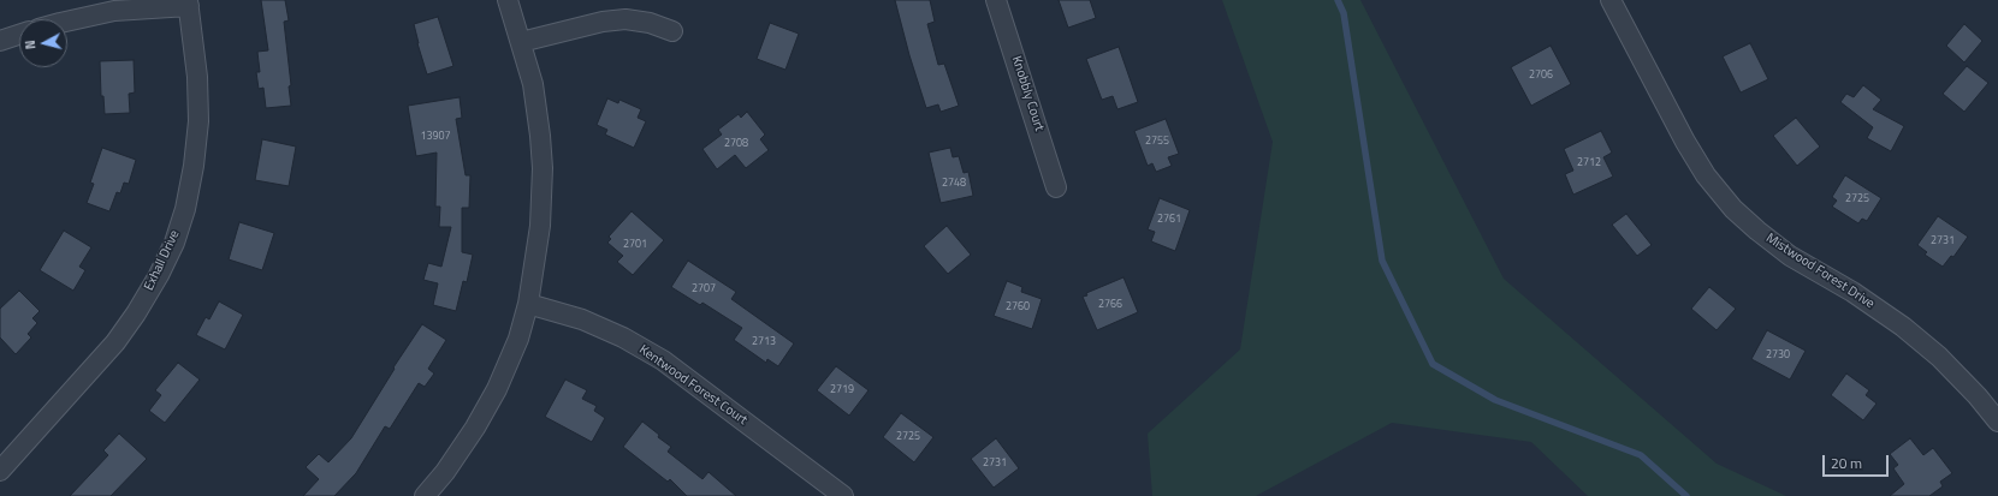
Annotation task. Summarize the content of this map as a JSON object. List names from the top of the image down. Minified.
{"streets":{"street":["Knobbly Court","Exhall Drive","Mistwood Forest Drive","Kentwood Forest Court"]},"house_numbers":["2706","13907","2755","2708","2712","2748","2725","2761","2731","2701","2707","2766","2760","2713","2730","2719","2725","2731"],"scale_bar":"20 m","north":"left"}
